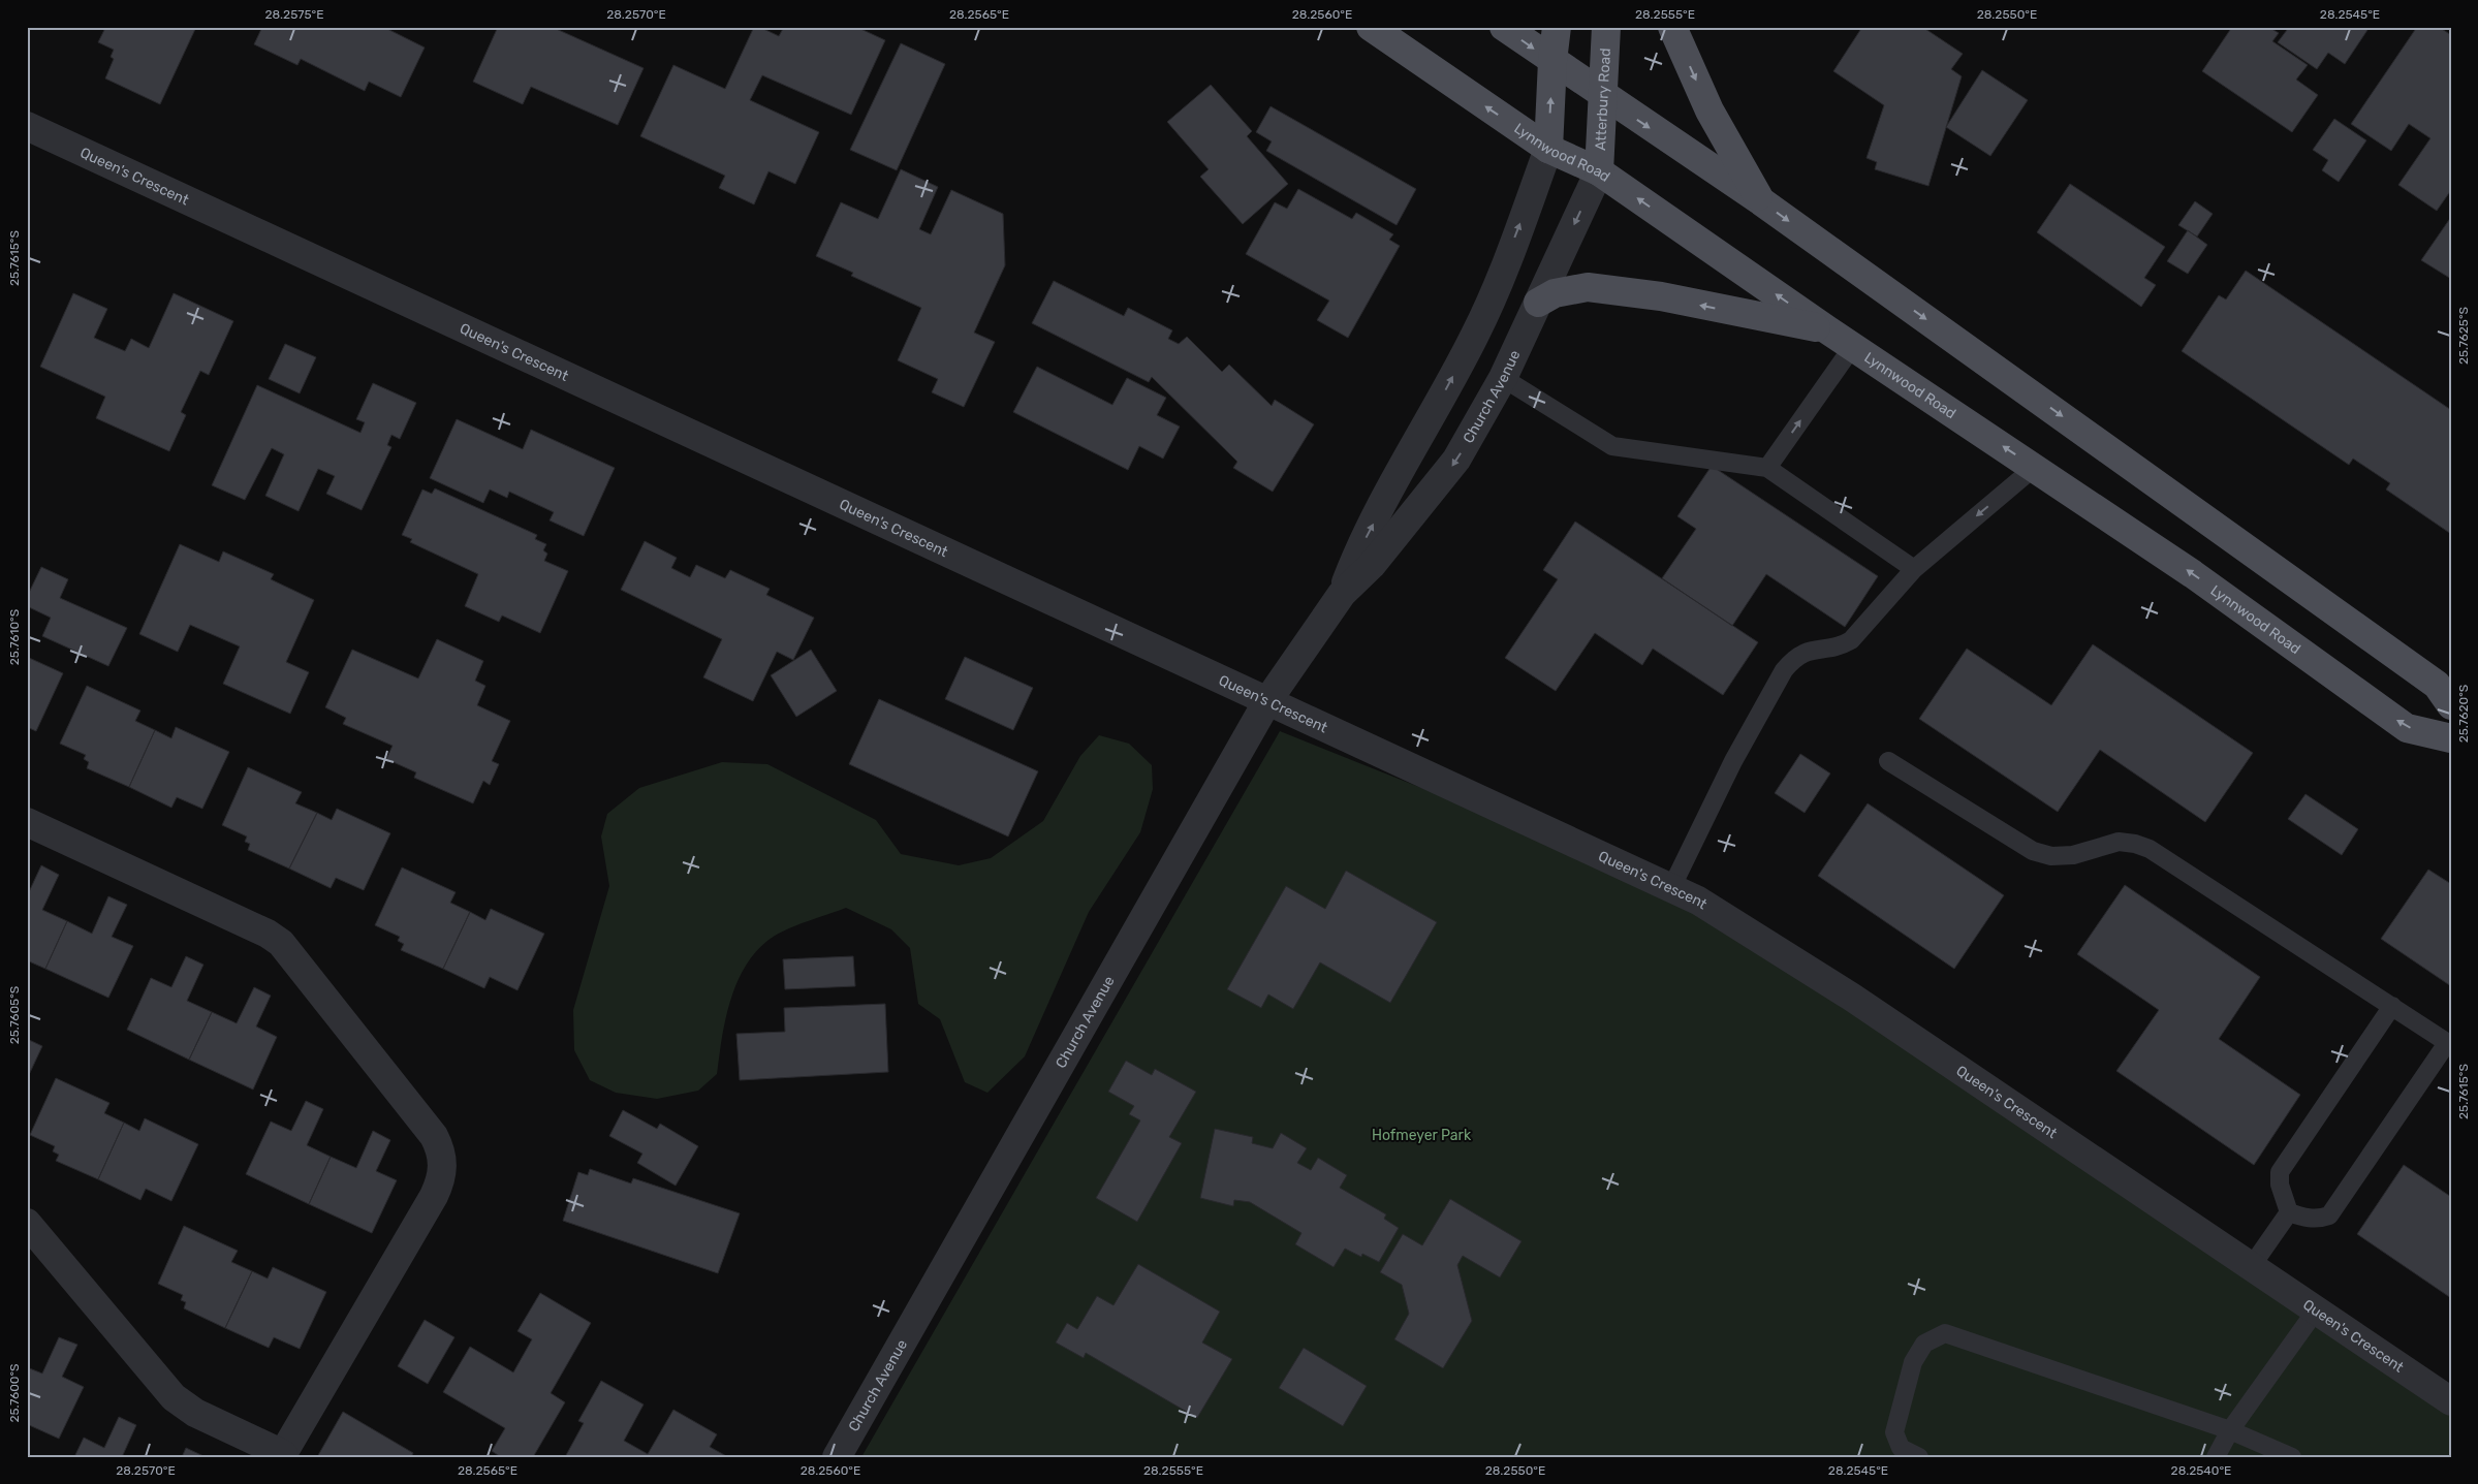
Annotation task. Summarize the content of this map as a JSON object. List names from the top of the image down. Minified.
{"streets":{"main road":["Atterbury Road","Lynnwood Road"],"street":["Queen's Crescent","Church Avenue"]},"crossings":[["Atterbury Road","Lynnwood Road"],["Atterbury Road","Church Avenue"],["Lynnwood Road","Church Avenue"],["Queen's Crescent","Church Avenue"]],"parks":["Hofmeyer Park"],"coordinates":["28.2575°E","28.2570°E","28.2565°E","28.2560°E","28.2555°E","28.2550°E","28.2545°E","25.7615°S","25.7625°S","25.7610°S","25.7620°S","25.7605°S","25.7600°S","28.2540°E"]}
